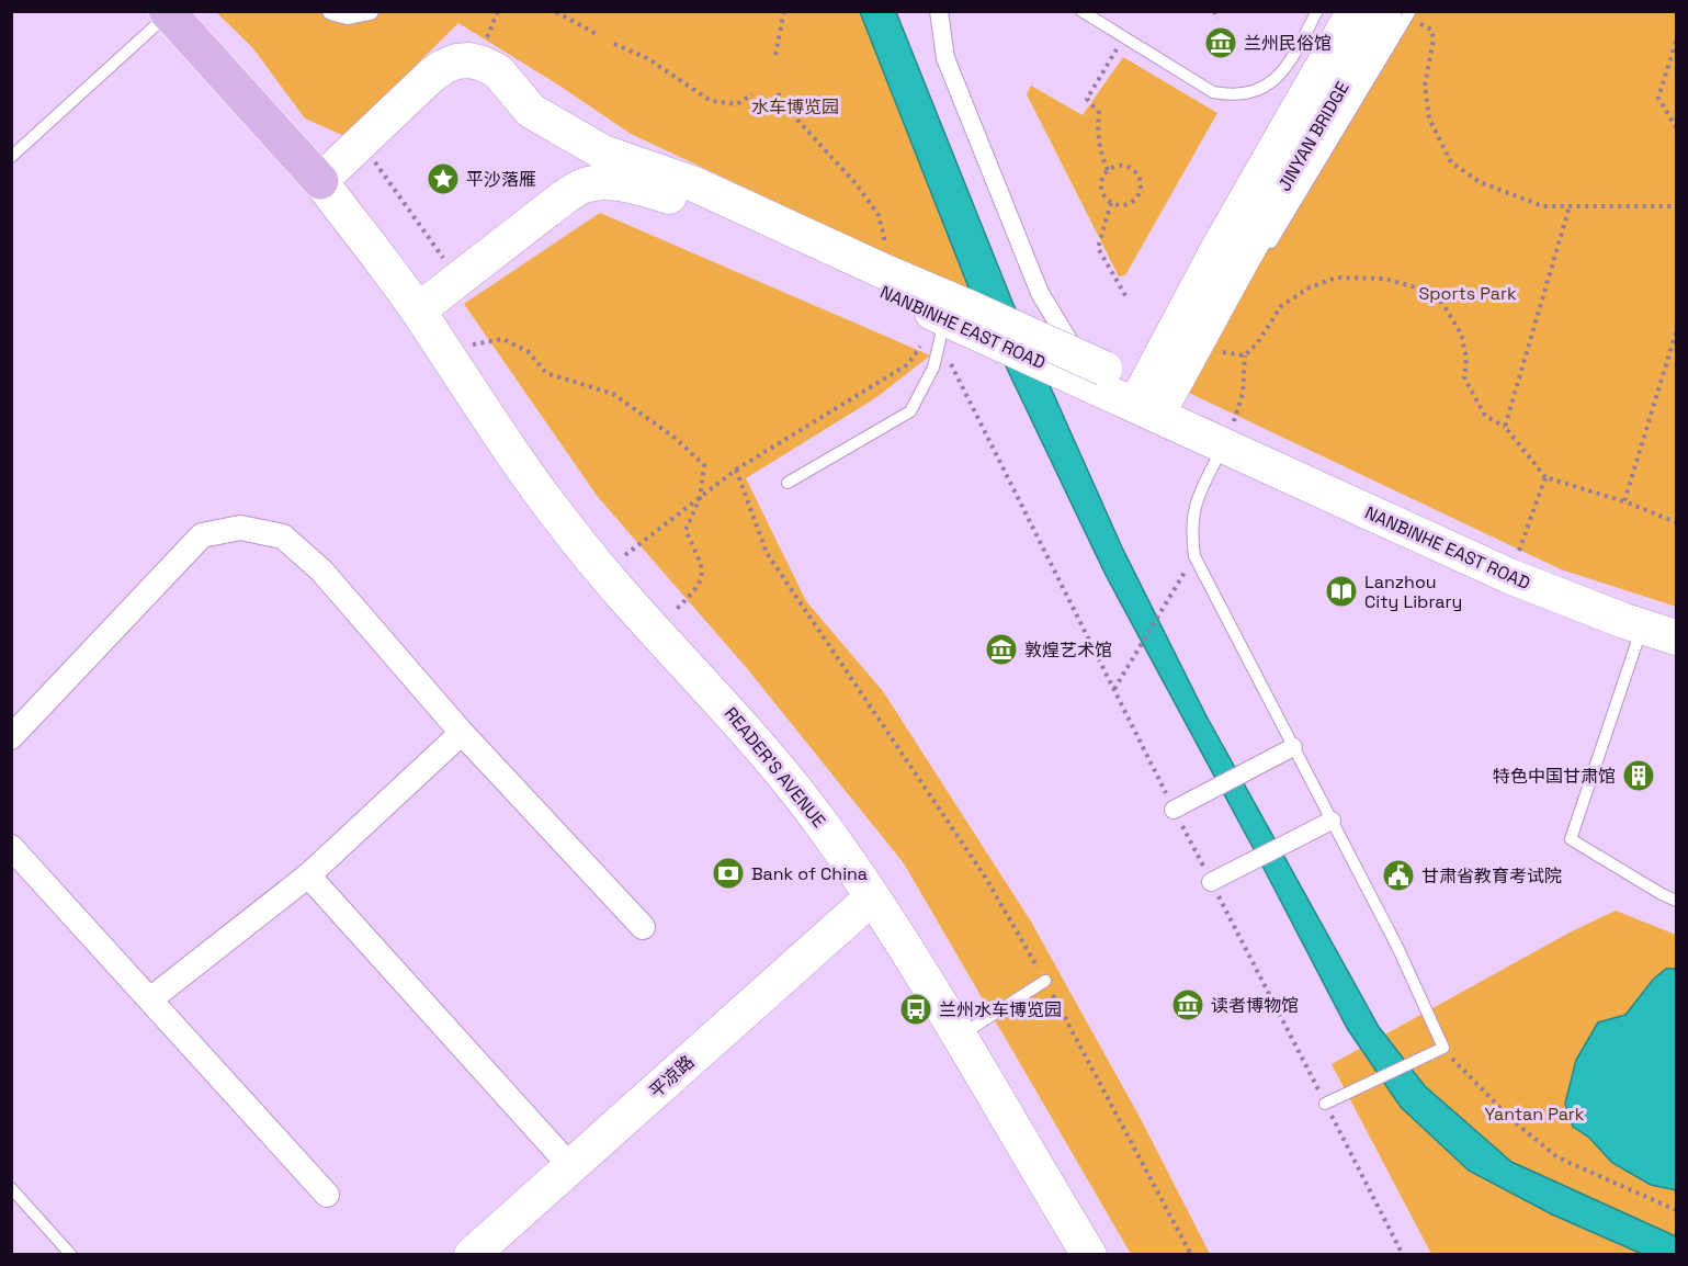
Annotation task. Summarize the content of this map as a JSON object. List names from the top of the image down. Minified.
{"streets":{"main road":["JINYAN BRIDGE","NANBINHE EAST ROAD","READER'S AVENUE","平凉路"]},"crossings":[["NANBINHE EAST ROAD","READER'S AVENUE"],["READER'S AVENUE","平凉路"]],"parks":["水车博览园","Sports Park","Yantan Park"],"places":{"museum":["兰州民俗馆","敦煌艺术馆","读者博物馆"],"place":["平沙落雁"],"library":["Lanzhou City Library"],"building":["特色中国甘肃馆"],"bank":["Bank of China"],"public building":["甘肃省教育考试院"],"bus stop":["兰州水车博览园"]}}
